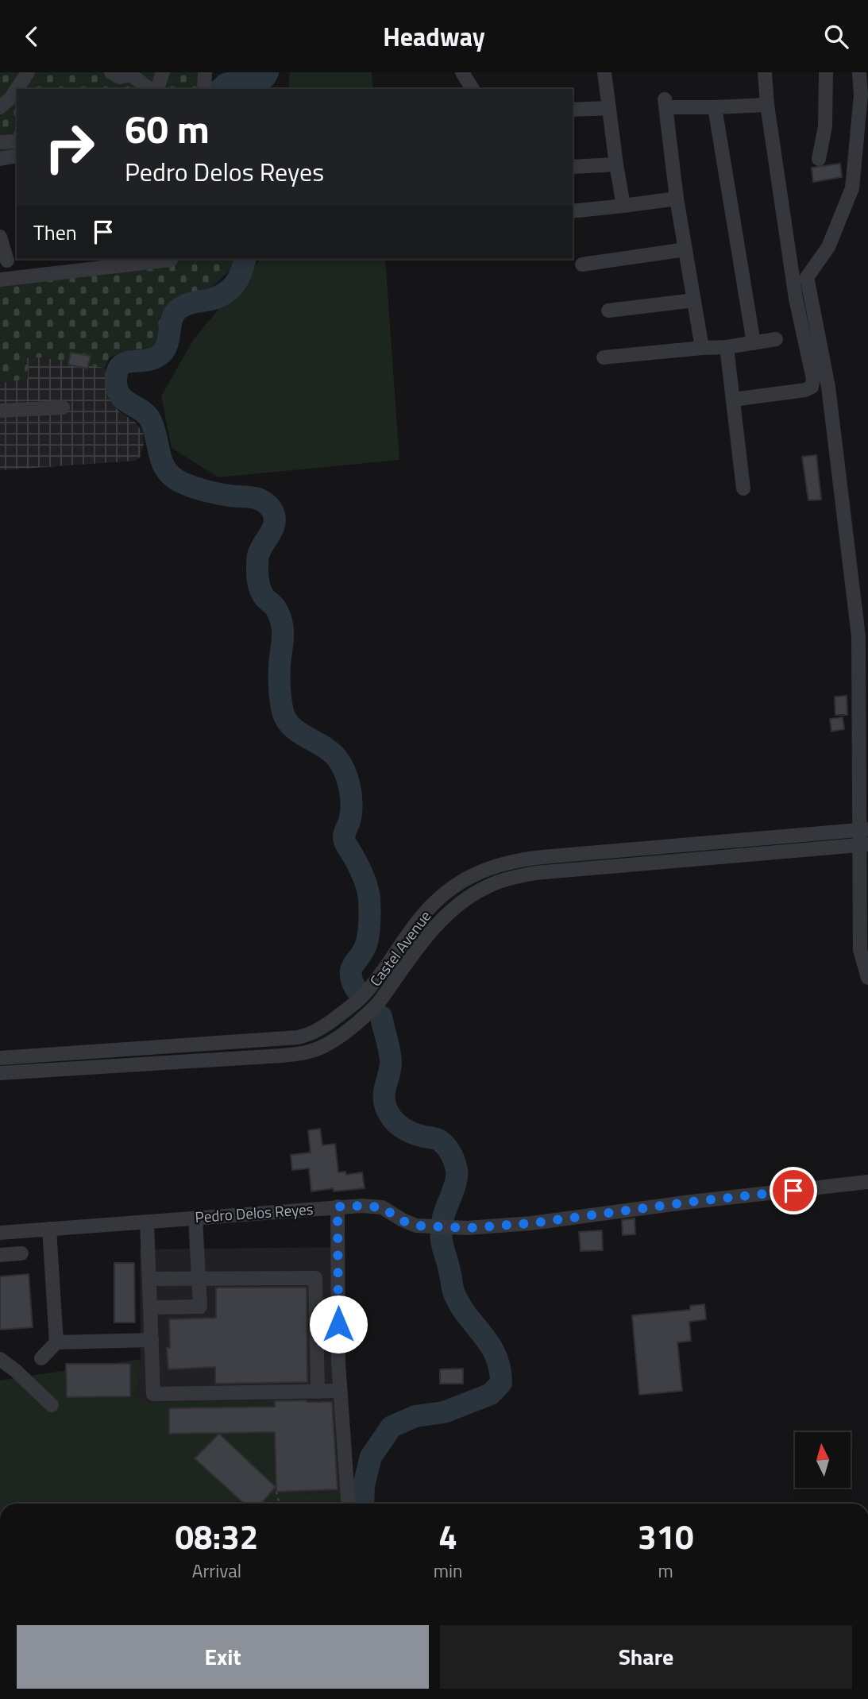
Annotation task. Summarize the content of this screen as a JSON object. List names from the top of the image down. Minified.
{"streets":{"street":["Castel Avenue","Pedro Delos Reyes"]},"north":"top","page":{"header":"Headway","turn":["60 m","Pedro Delos Reyes"],"then":"Then","eta":["08:32","Arrival","4","min","310","m"],"buttons":["Exit","Share"]}}
